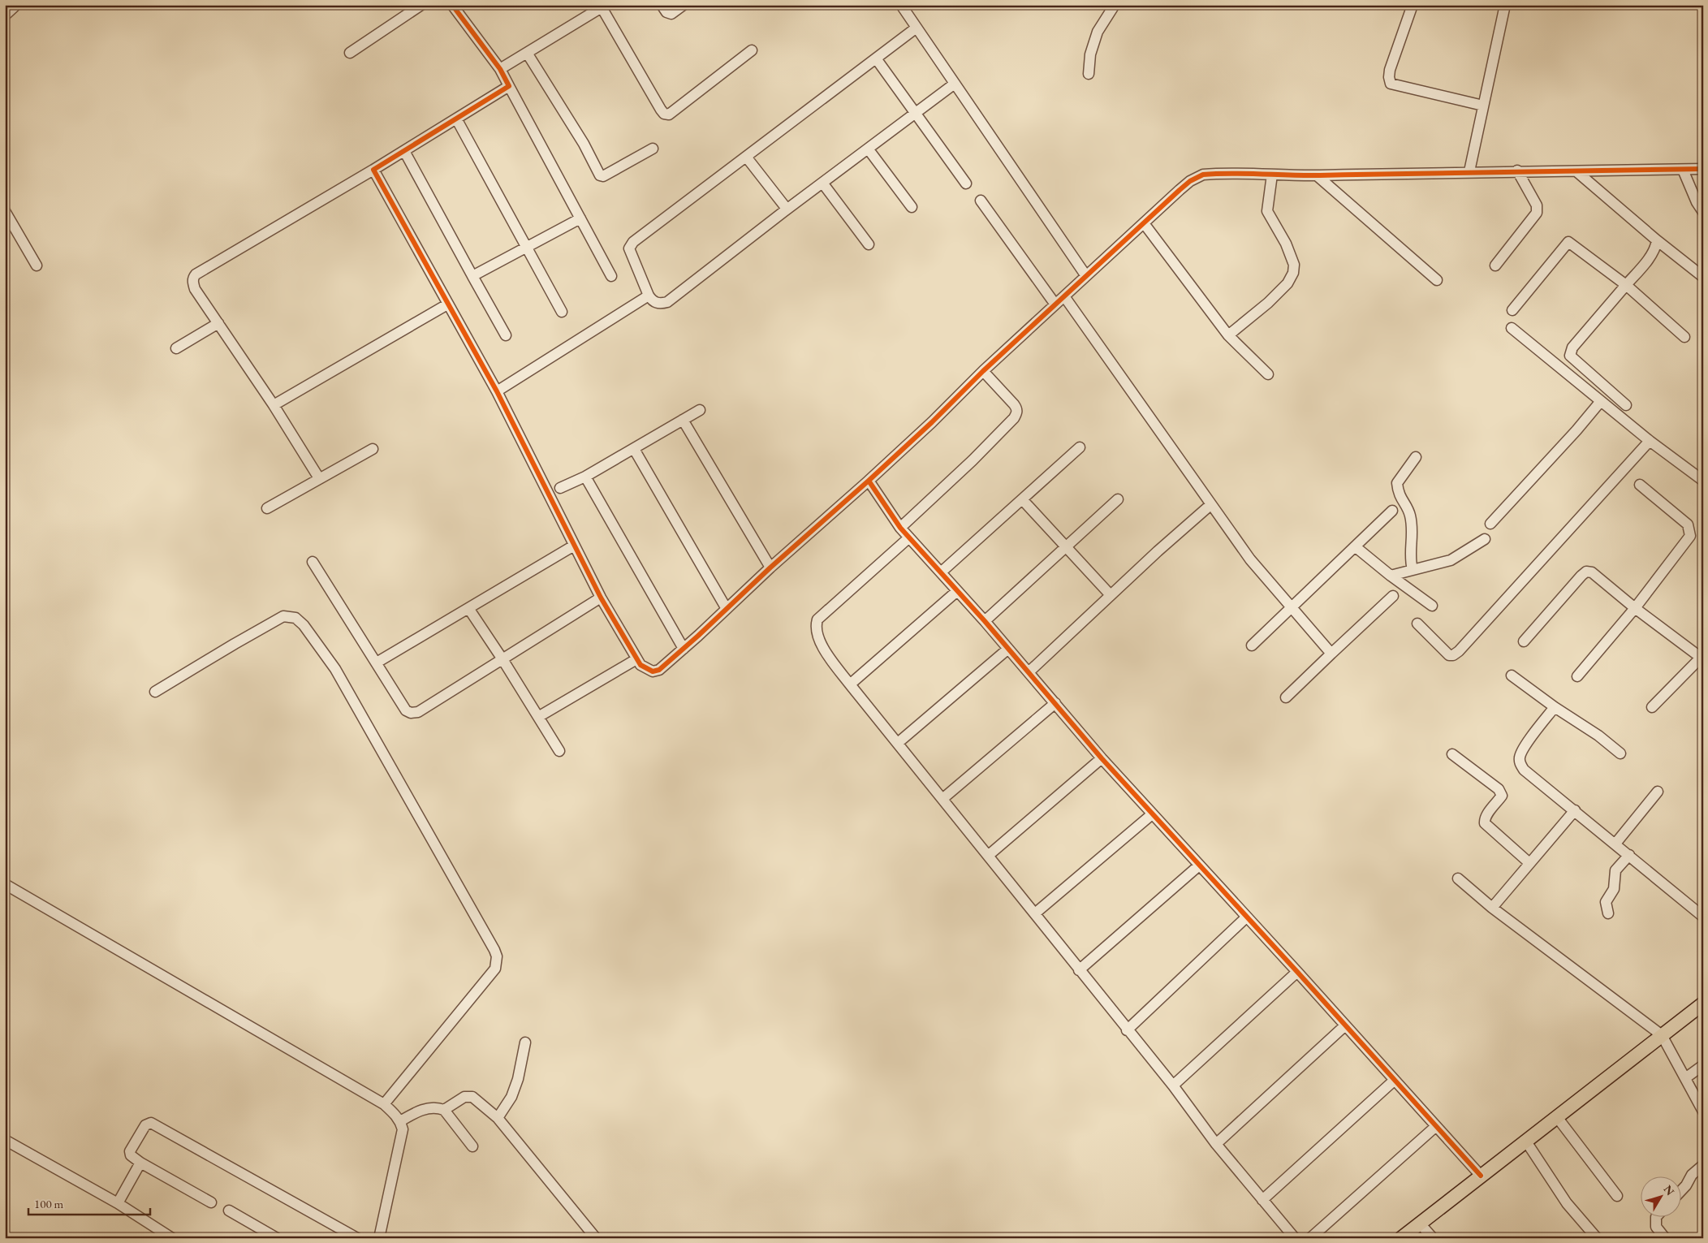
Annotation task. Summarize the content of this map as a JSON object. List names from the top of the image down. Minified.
{"scale_bar":"100 m","north":"top right"}
